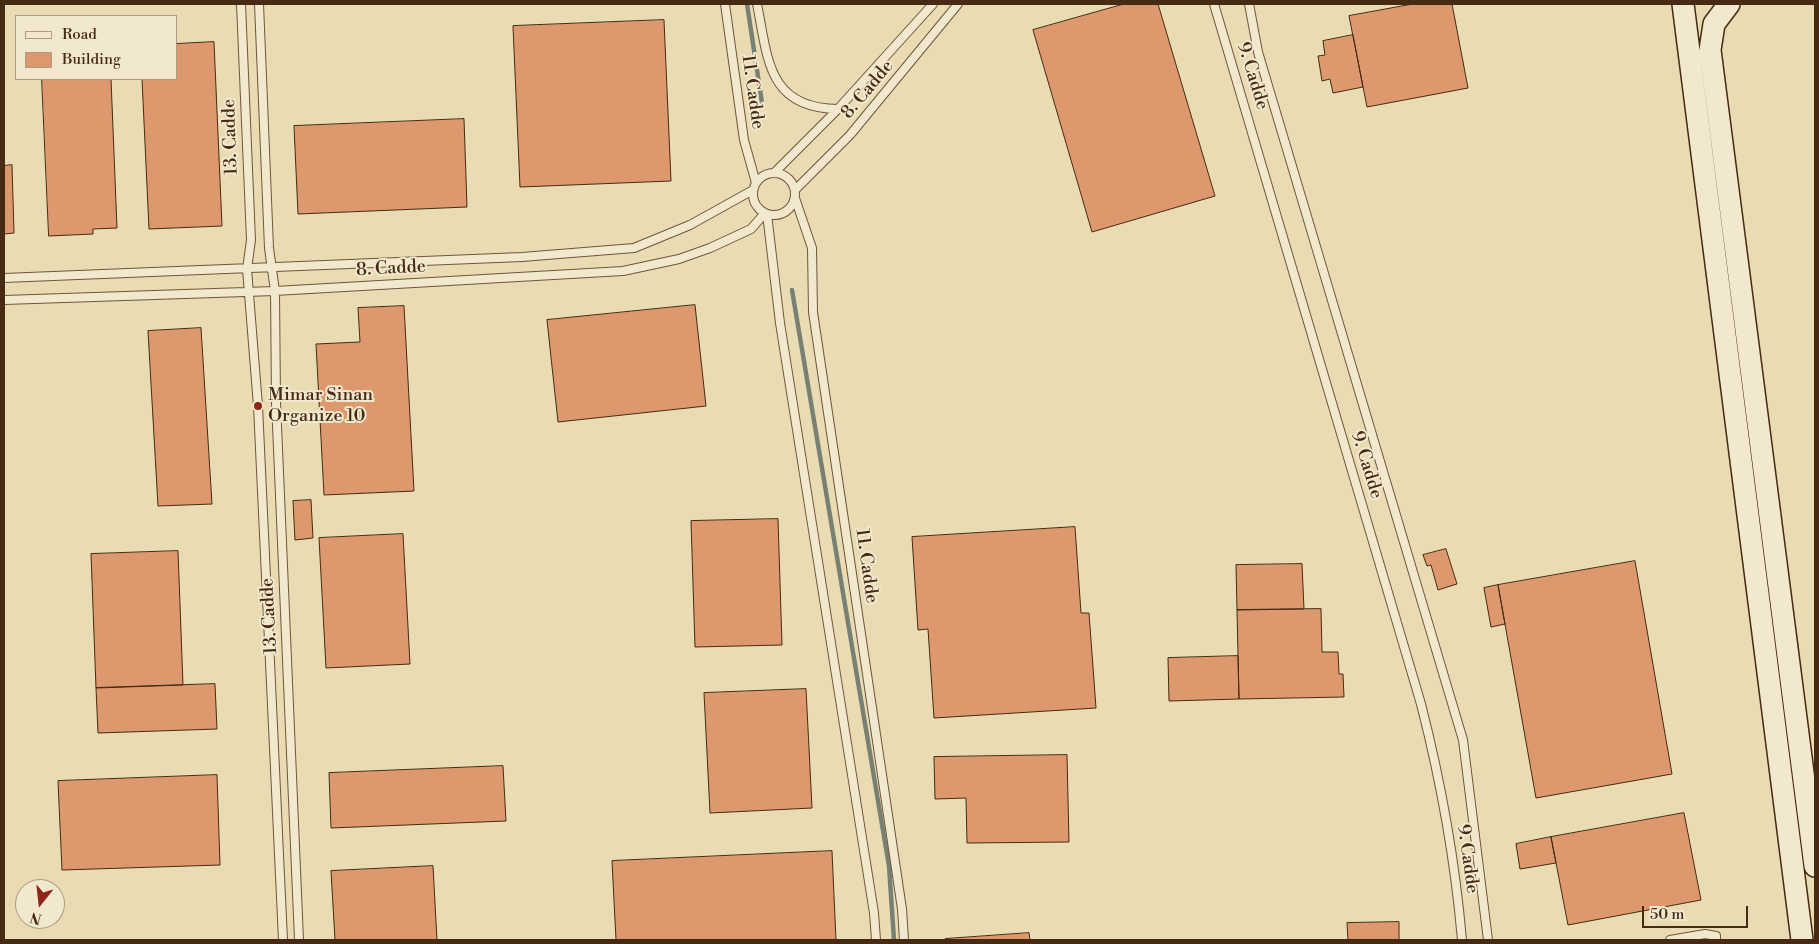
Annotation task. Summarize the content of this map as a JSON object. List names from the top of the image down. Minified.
{"streets":{"lane":["9. Cadde","8. Cadde","11. Cadde","13. Cadde"]},"crossings":[["8. Cadde","11. Cadde"],["8. Cadde","13. Cadde"]],"places":["Mimar Sinan Organize 10"],"legend":["Road","Building"],"scale_bar":"50 m","north":"bottom"}
